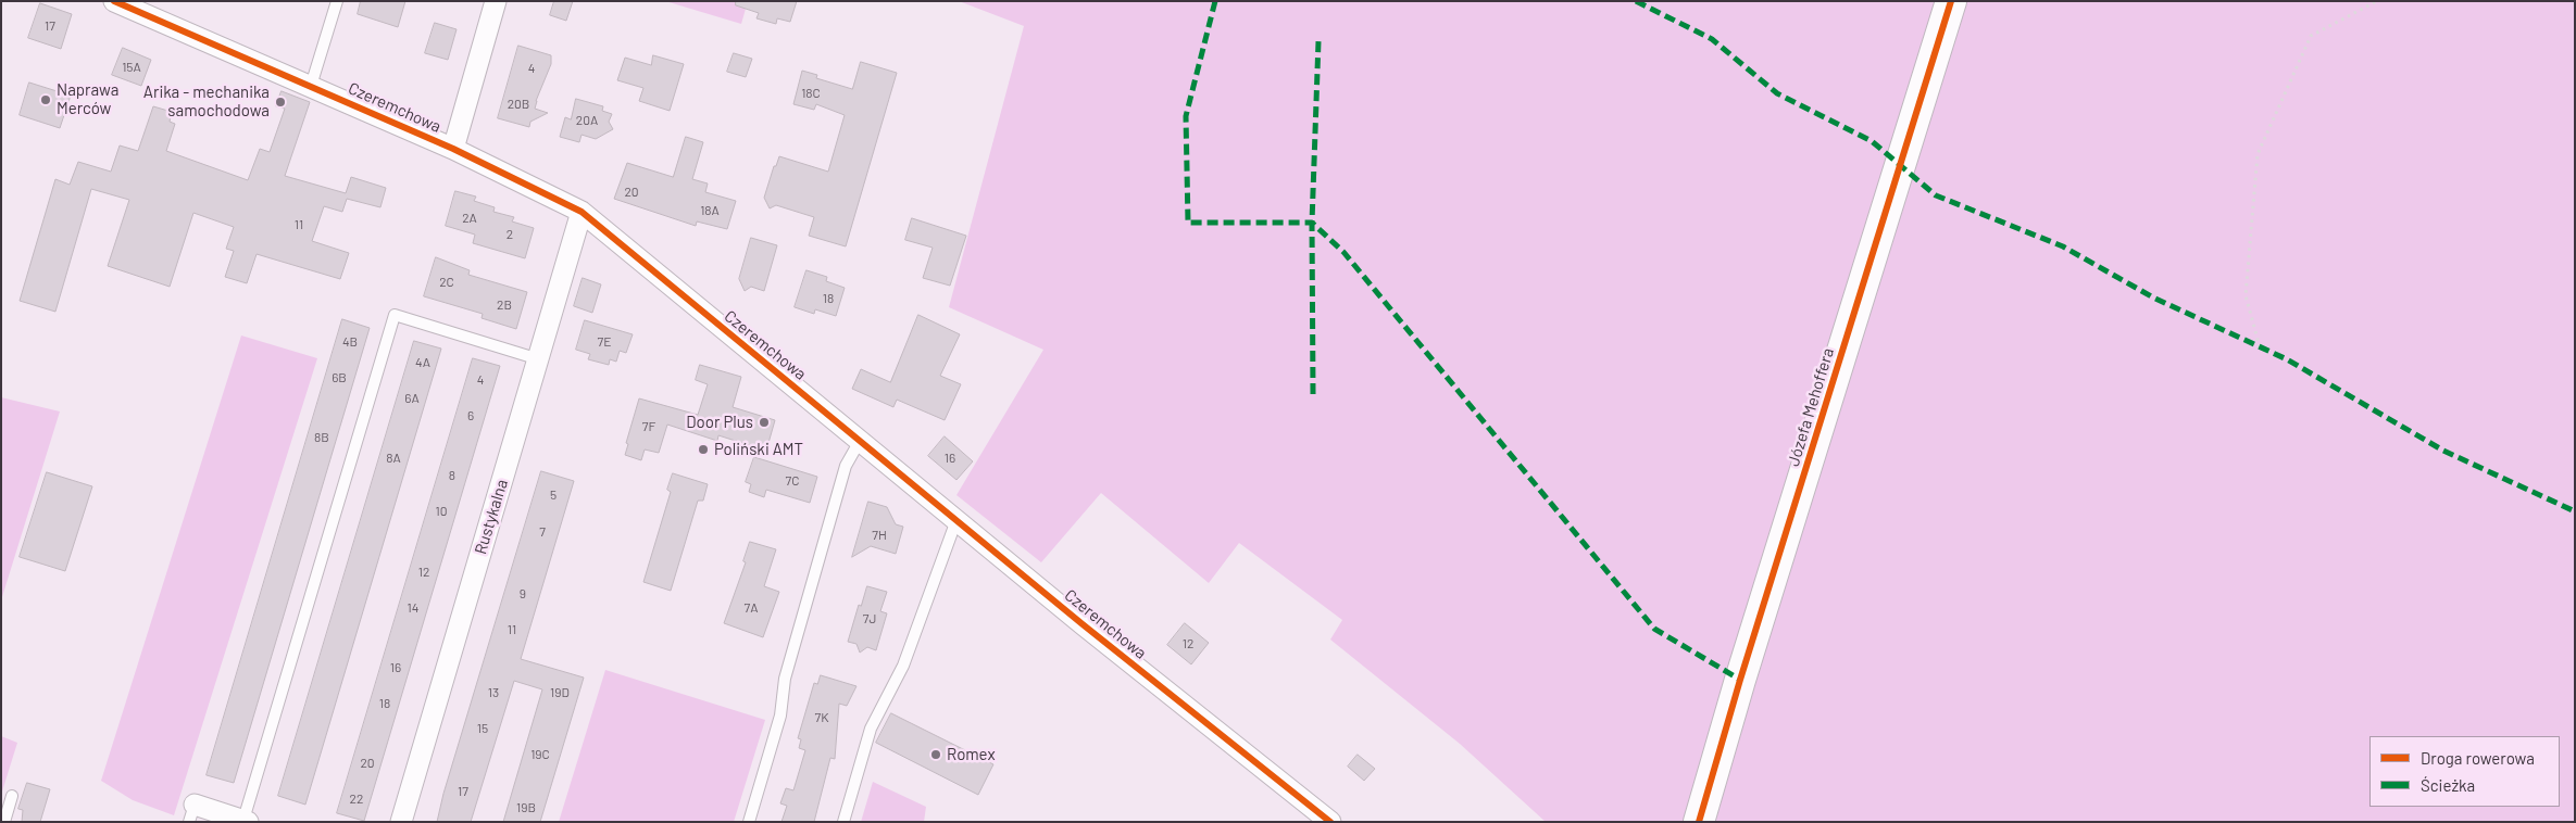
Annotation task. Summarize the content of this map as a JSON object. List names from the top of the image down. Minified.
{"streets":{"street":["Czeremchowa","Józefa Mehoffera","Rustykalna"]},"crossings":[["Czeremchowa","Rustykalna"]],"places":["Naprawa Merców","Arika - mechanika samochodowa","Door Plus","Poliński AMT","Romex"],"house_numbers":["17","15A","4","18C","20B","20A","20","18A","2A","11","2","2C","18","2B","4B","7E","4A","6B","4","6A","6","7F","8B","8A","16","8","7C","5","10","7","7H","12","9","14","7A","7J","11","12","16","13","19D","18","7K","15","19C","20","17","22","19B"],"legend":["Droga rowerowa","Ścieżka"]}
